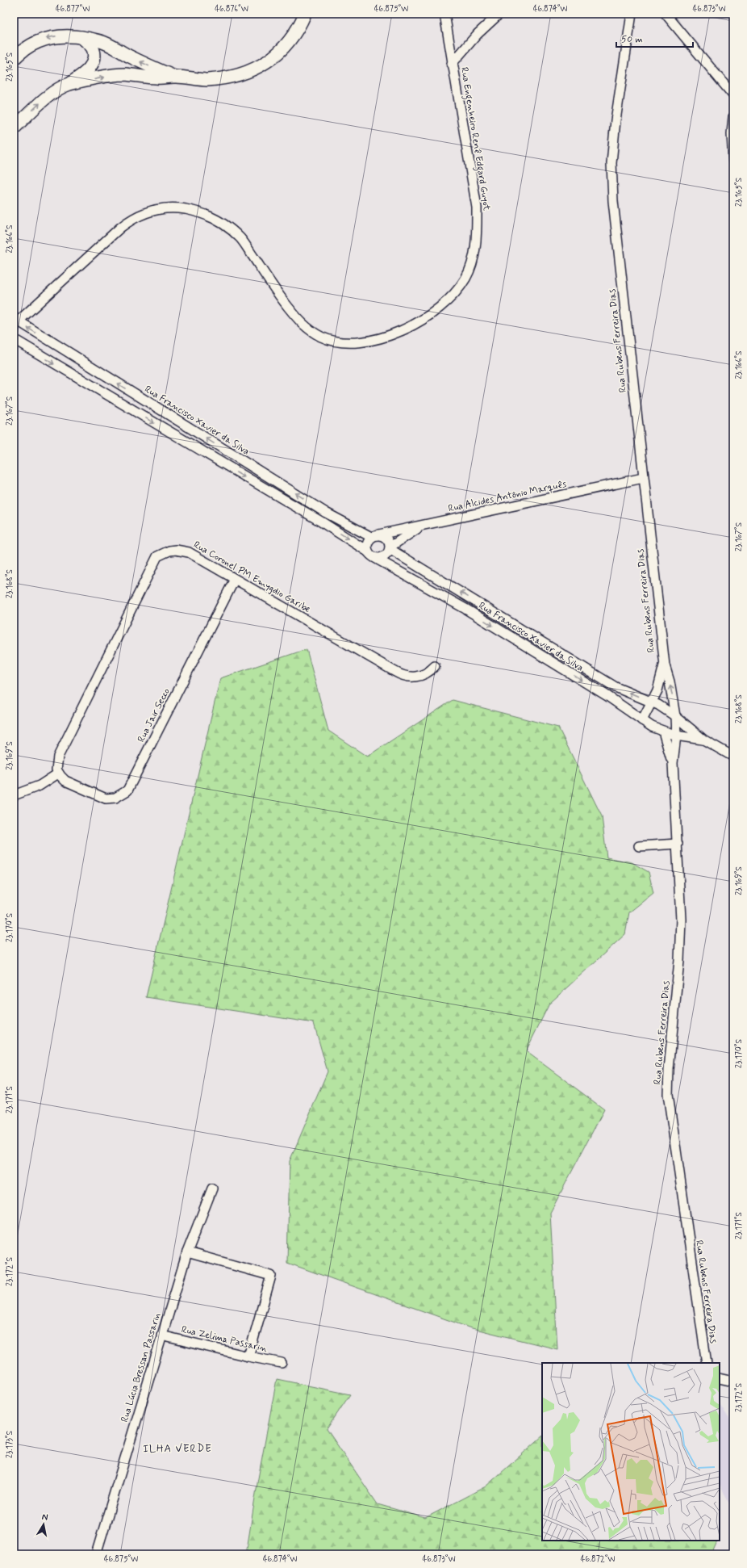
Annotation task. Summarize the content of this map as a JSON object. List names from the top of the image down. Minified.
{"streets":{"street":["Rua Engenheiro Renê Edgard Guyot","Rua Rubens Ferreira Dias","Rua Francisco Xavier da Silva","Rua Alcides Antônio Marquês","Rua Coronel PM Emygdio Garibe","Rua Jair Secco","Rua Zelima Passarin","Rua Lúcia Bressan Passarin"]},"crossings":[["Rua Engenheiro Renê Edgard Guyot","Rua Francisco Xavier da Silva"],["Rua Rubens Ferreira Dias","Rua Francisco Xavier da Silva"],["Rua Rubens Ferreira Dias","Rua Alcides Antônio Marquês"],["Rua Francisco Xavier da Silva","Rua Alcides Antônio Marquês"],["Rua Coronel PM Emygdio Garibe","Rua Jair Secco"],["Rua Zelima Passarin","Rua Lúcia Bressan Passarin"]],"districts":["ILHA VERDE"],"scale_bar":"50 m","north":"top","coordinates":["46.877°W","46.876°W","46.875°W","46.874°W","46.873°W","23.165°S","23.166°S","23.167°S","23.168°S","23.169°S","23.170°S","23.171°S","23.172°S","23.173°S","46.872°W"]}
